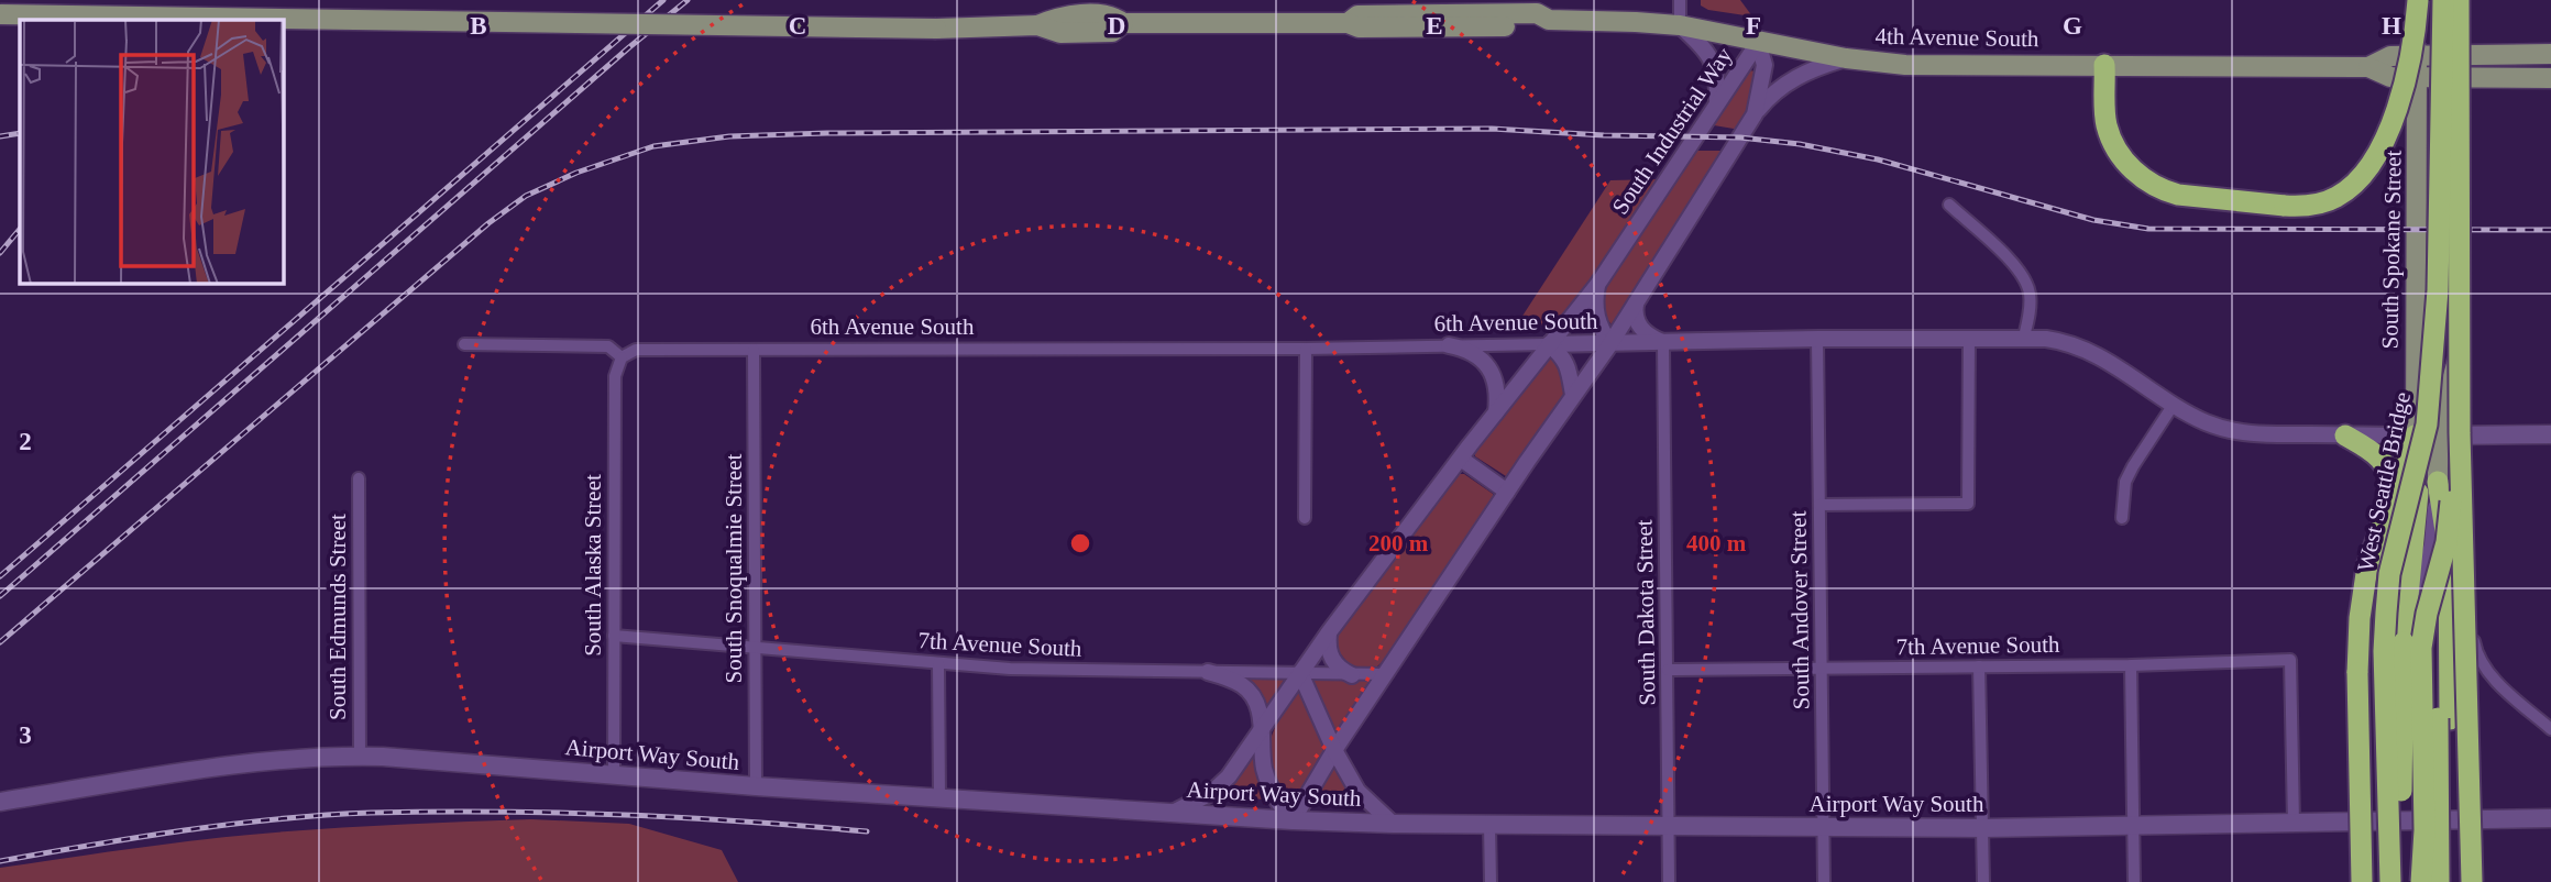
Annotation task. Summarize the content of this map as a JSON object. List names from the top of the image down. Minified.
{"streets":{"highway":["West Seattle Bridge"],"main road":["4th Avenue South","South Spokane Street","6th Avenue South","Airport Way South"],"street":["South Industrial Way","South Alaska Street","South Snoqualmie Street","South Andover Street","South Dakota Street","South Edmunds Street","7th Avenue South"]},"crossings":[["4th Avenue South","South Industrial Way"],["4th Avenue South","South Spokane Street"],["South Industrial Way","6th Avenue South"],["South Industrial Way","7th Avenue South"],["South Industrial Way","Airport Way South"],["South Spokane Street","6th Avenue South"],["South Spokane Street","Airport Way South"],["6th Avenue South","South Alaska Street"],["6th Avenue South","South Snoqualmie Street"],["6th Avenue South","South Andover Street"],["6th Avenue South","South Dakota Street"],["South Alaska Street","7th Avenue South"],["South Alaska Street","Airport Way South"],["South Snoqualmie Street","7th Avenue South"],["South Snoqualmie Street","Airport Way South"],["South Andover Street","7th Avenue South"],["South Andover Street","Airport Way South"],["South Dakota Street","7th Avenue South"],["South Dakota Street","Airport Way South"],["South Edmunds Street","Airport Way South"],["7th Avenue South","Airport Way South"]],"grid":{"columns":["B","C","D","E","F","G","H"],"rows":["2","3"]},"rings":["200 m","400 m"]}
